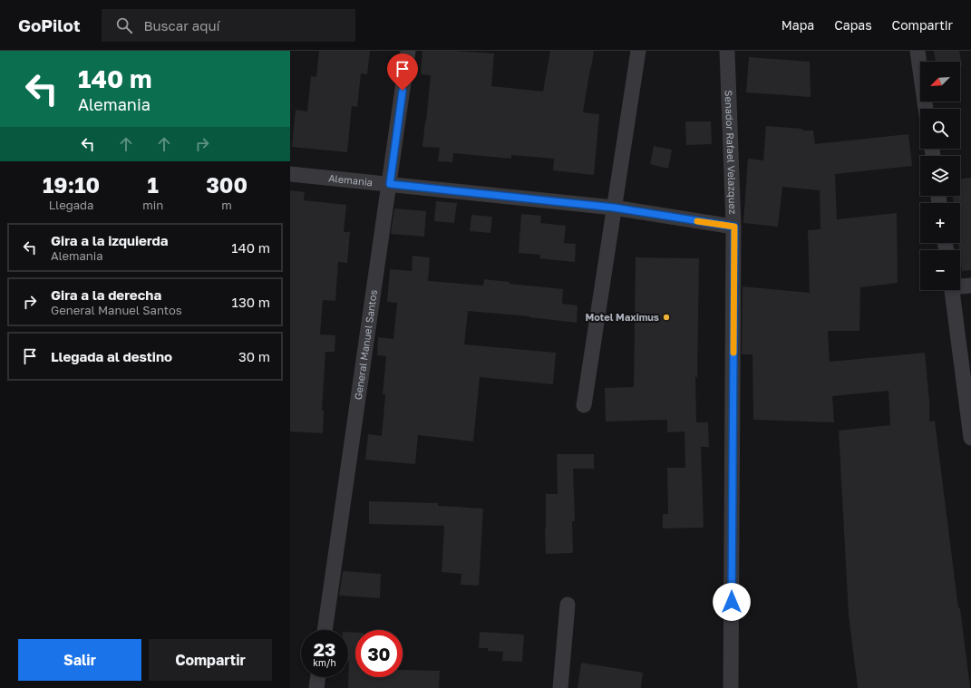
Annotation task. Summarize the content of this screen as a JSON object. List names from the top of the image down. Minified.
{"streets":{"street":["Senador Rafael Velazquez","Alemania","General Manuel Santos"]},"crossings":[["Senador Rafael Velazquez","Alemania"],["Alemania","General Manuel Santos"]],"places":["Motel Maximus"],"north":"bottom left","page":{"header":"GoPilot","search":"Buscar aquí","nav":["Mapa","Capas","Compartir"],"turn":["140 m","Alemania"],"map_buttons":["+","−"],"eta":["19:10","Llegada","1","min","300","m"],"list":[{"name":"Gira a la izquierda","note":"Alemania","value":"140 m"},{"name":"Gira a la derecha","note":"General Manuel Santos","value":"130 m"},{"name":"Llegada al destino","value":"30 m"}],"speed":"23 km/h","limit":"30","buttons":["Salir","Compartir"]}}
